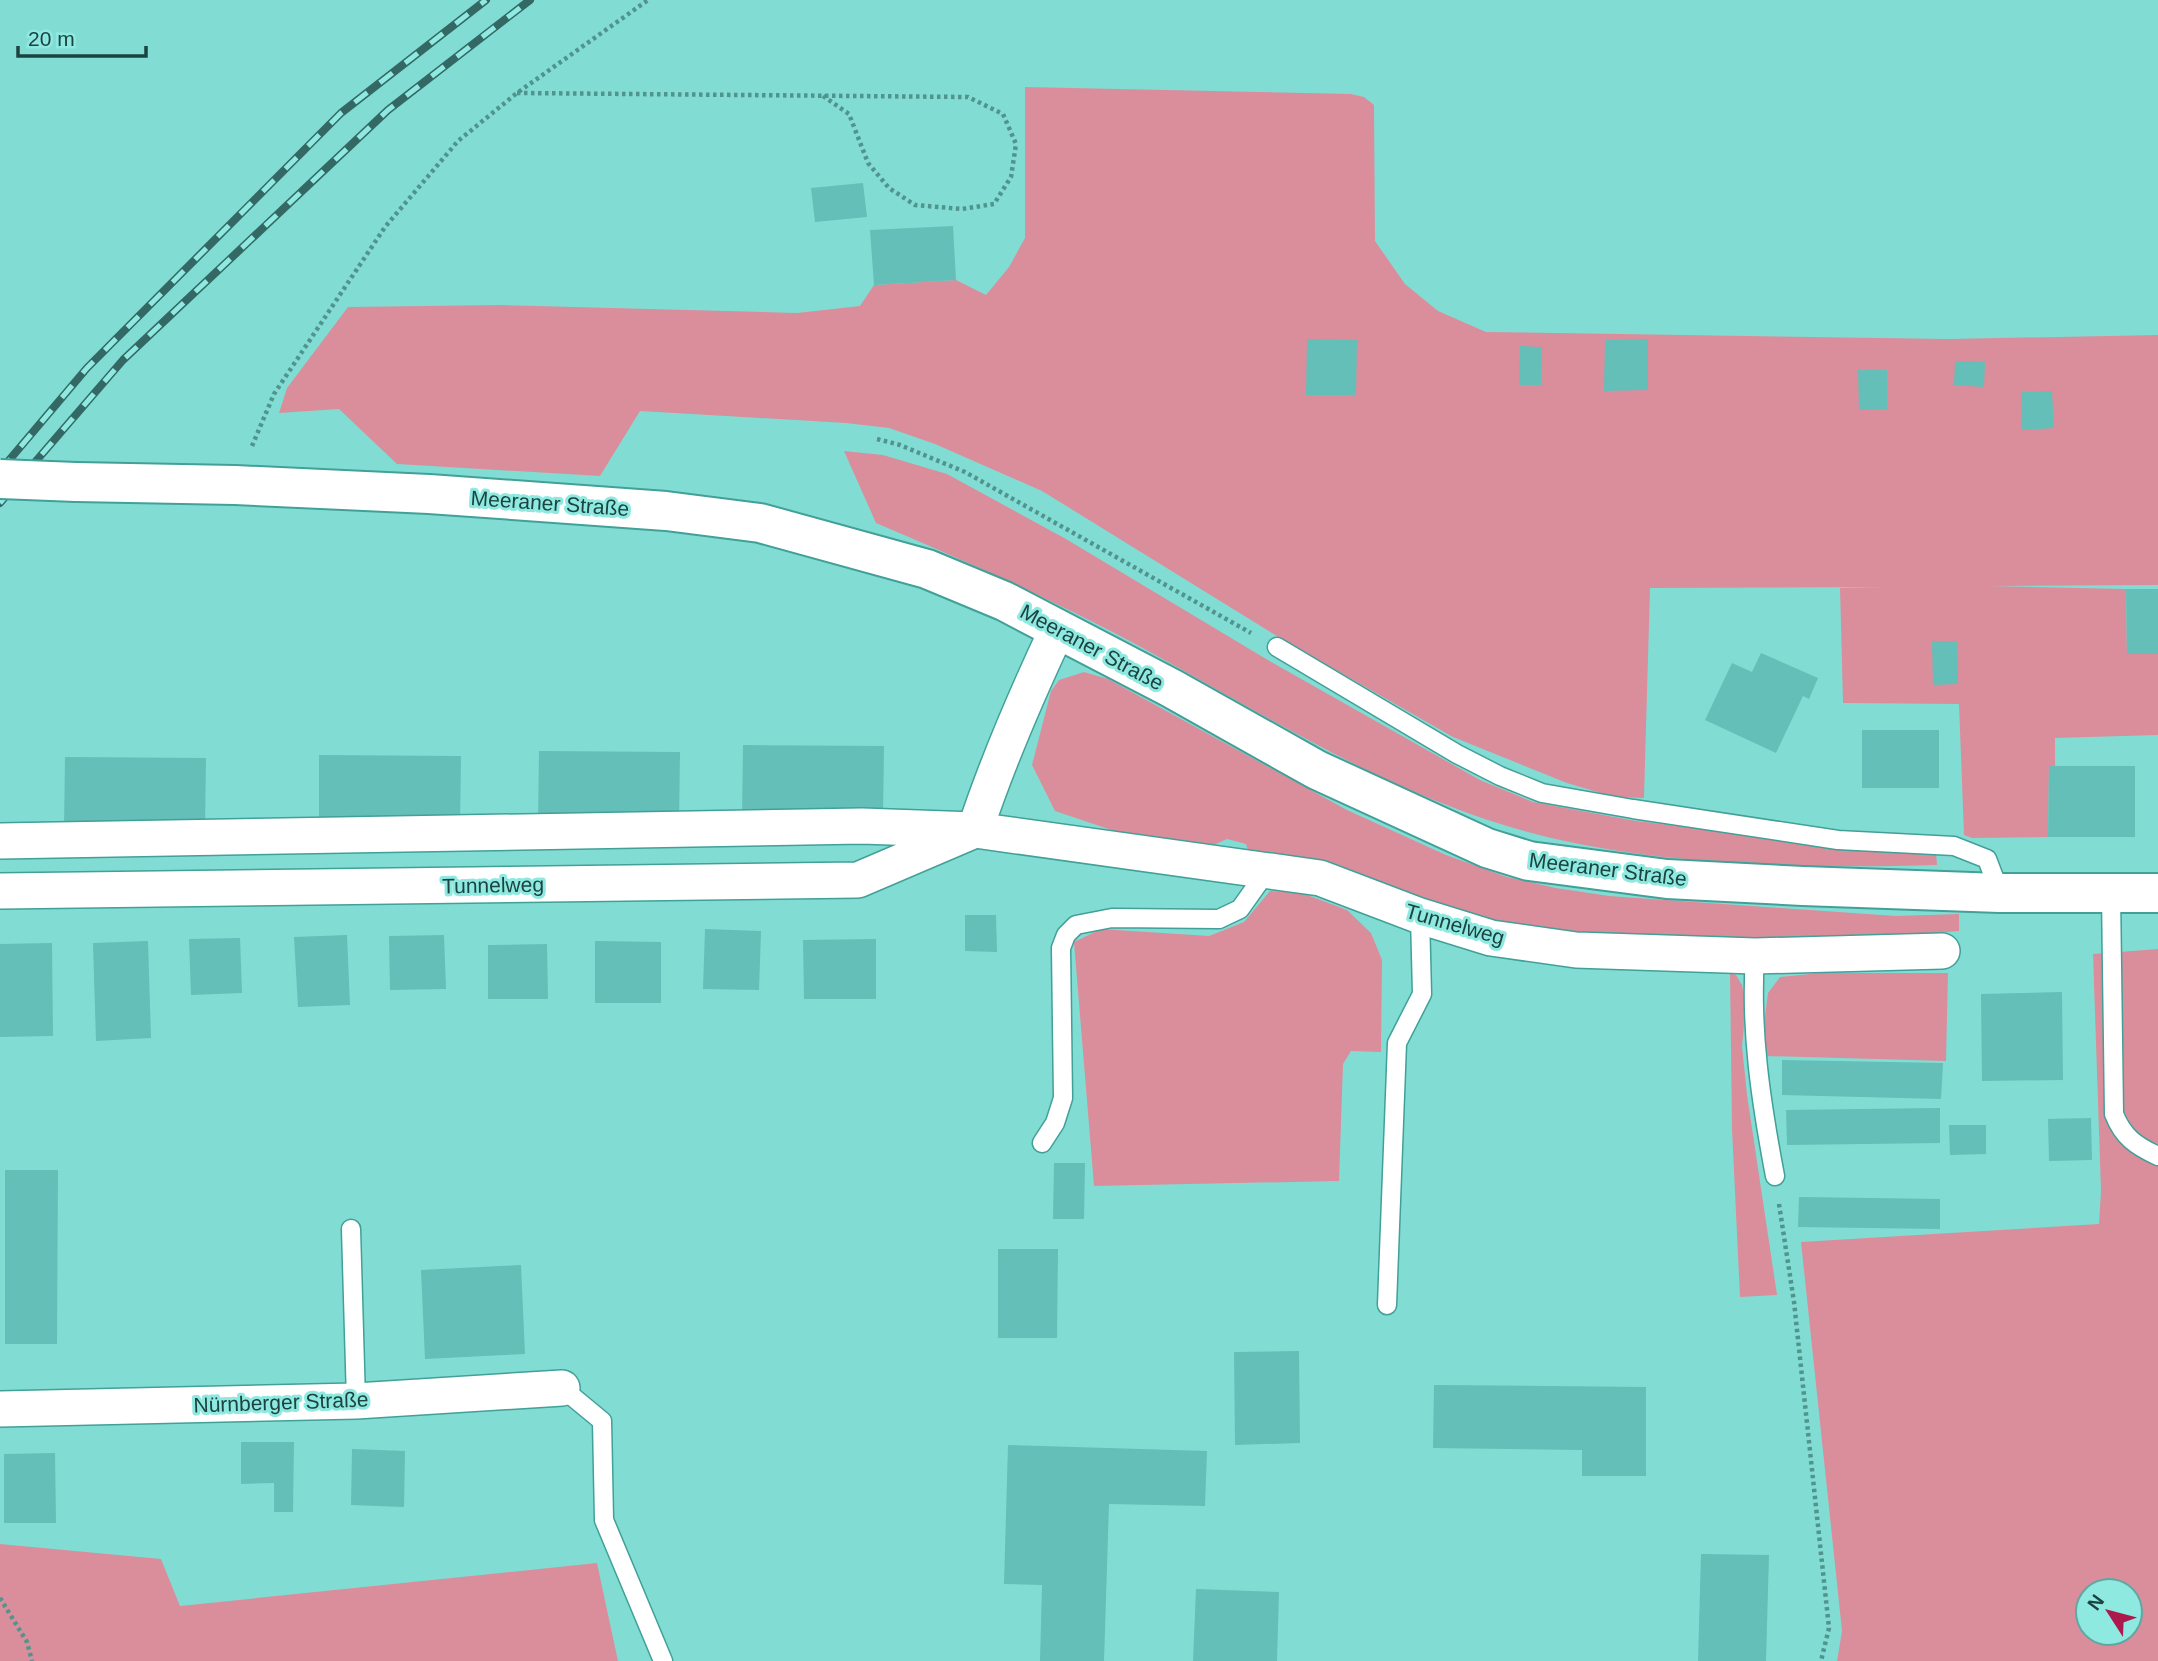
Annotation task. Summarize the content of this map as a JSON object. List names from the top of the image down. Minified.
{"streets":{"main road":["Meeraner Straße"],"street":["Tunnelweg","Nürnberger Straße"]},"scale_bar":"20 m","north":"top left"}
